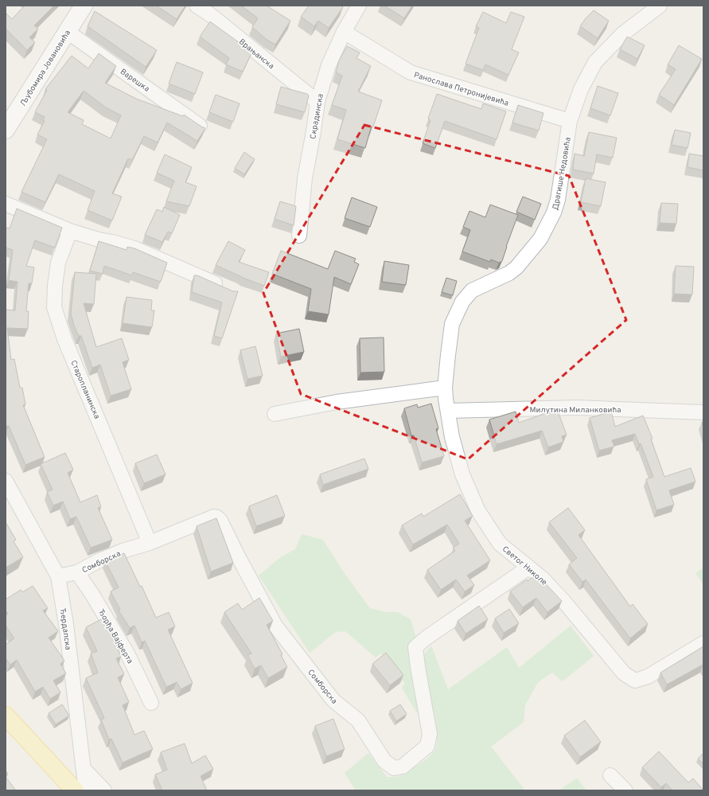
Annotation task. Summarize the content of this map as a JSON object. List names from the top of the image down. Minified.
{"streets":{"street":["Врањанска","Љубомира Јовановића","Варешка","Ранослава Петронијевића","Скрадинска","Драгише Недовића","Старопланинска","Милутина Миланковића","Сомборска","Светог Николе","Ђердапска","Ђорђа Вајферта"]},"crossings":[["Врањанска","Скрадинска"],["Љубомира Јовановића","Варешка"],["Ранослава Петронијевића","Скрадинска"],["Ранослава Петронијевића","Драгише Недовића"],["Драгише Недовића","Светог Николе"],["Старопланинска","Сомборска"],["Милутина Миланковића","Светог Николе"],["Сомборска","Светог Николе"],["Сомборска","Ђердапска"],["Сомборска","Ђорђа Вајферта"]]}
